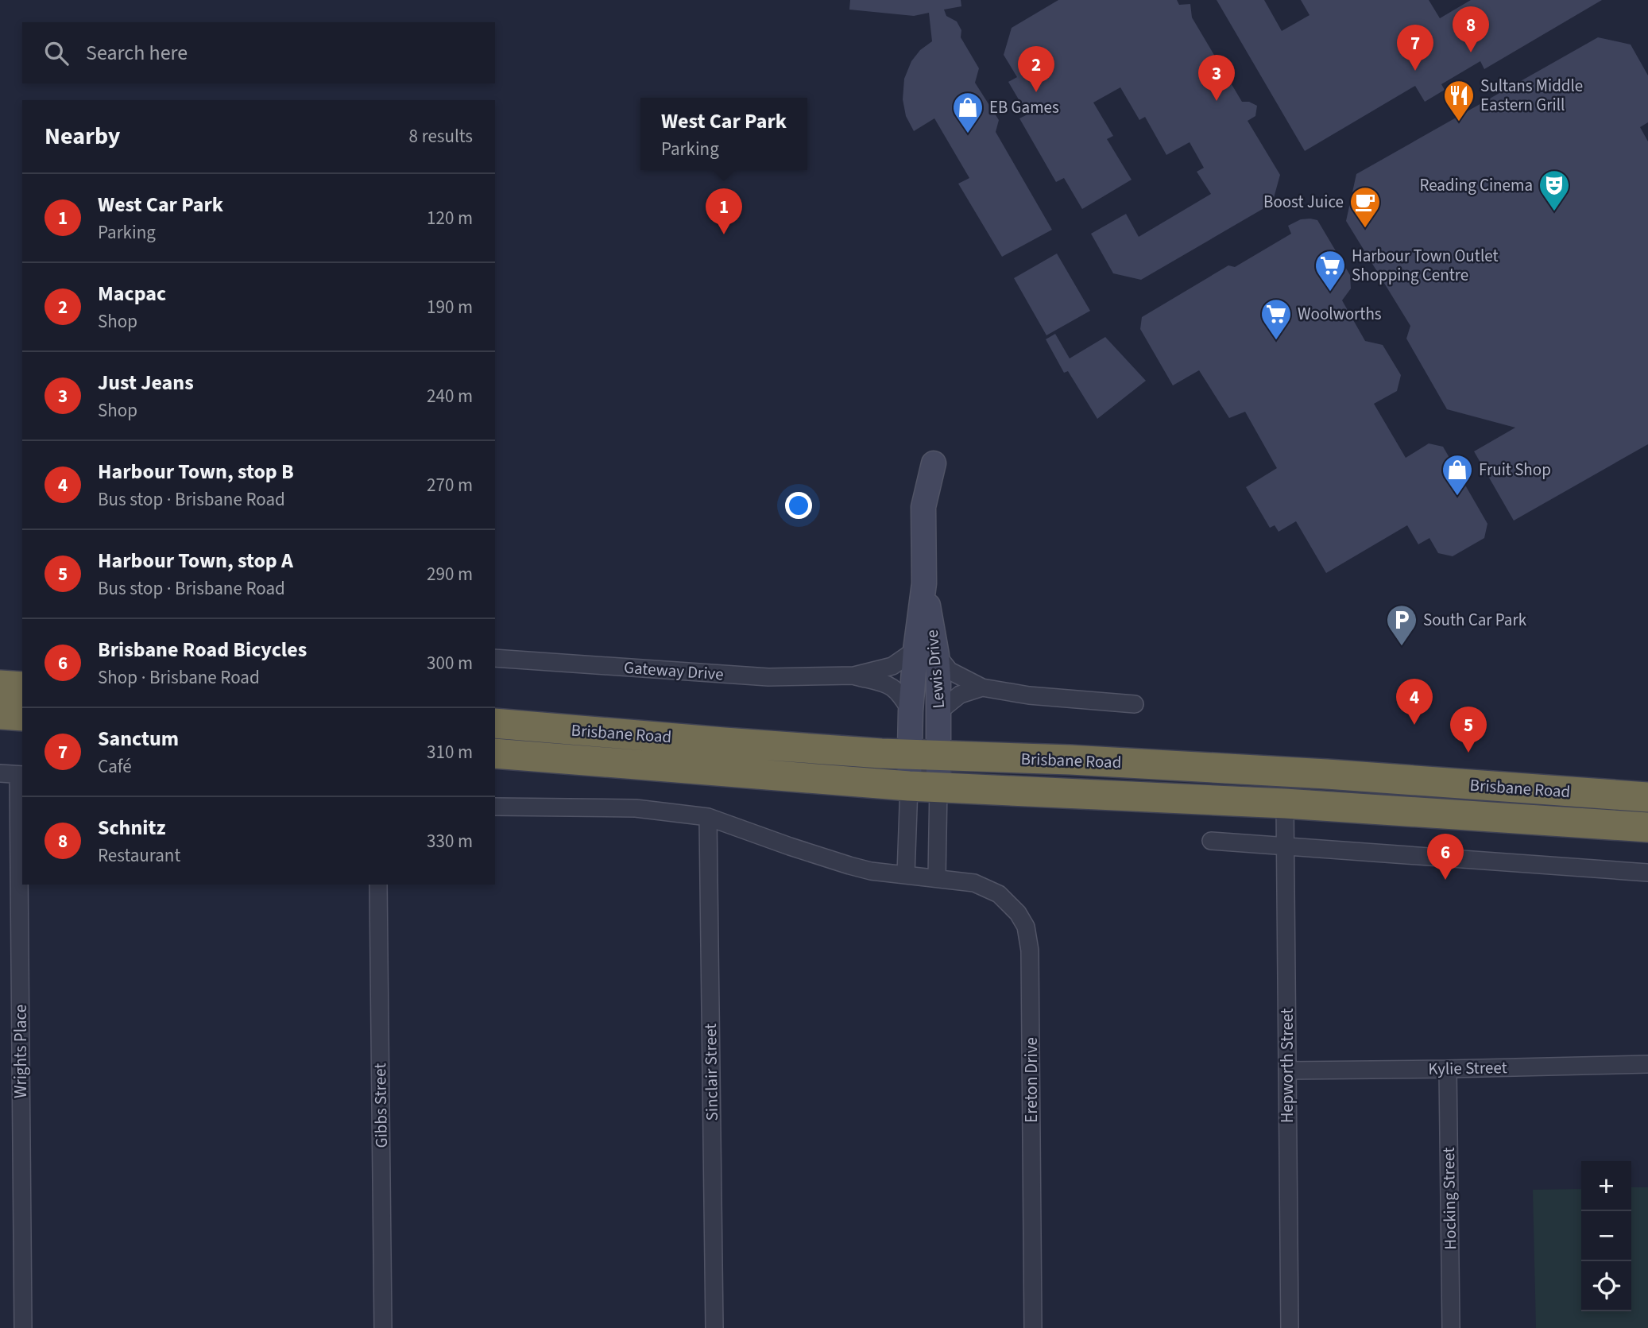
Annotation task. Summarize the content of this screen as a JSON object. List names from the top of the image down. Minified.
{"streets":{"highway":["Brisbane Road"],"street":["Lewis Drive","Gateway Drive","Wrights Place","Hepworth Street","Kylie Street","Sinclair Street","Ereton Drive","Gibbs Street","Hocking Street"]},"crossings":[["Lewis Drive","Gateway Drive"],["Lewis Drive","Brisbane Road"],["Brisbane Road","Hepworth Street"],["Hepworth Street","Kylie Street"],["Kylie Street","Hocking Street"]],"places":{"restaurant":["Sultans Middle Eastern Grill"],"shop":["EB Games","Fruit Shop"],"theatre":["Reading Cinema"],"cafe":["Boost Juice"],"supermarket":["Harbour Town Outlet Shopping Centre","Woolworths"],"parking":["South Car Park"]},"page":{"pins":["8","7","2","3","1","4","5","6"],"search":"Search here","popup":["West Car Park","Parking"],"heading":["Nearby","8 results"],"list":[{"mark":"1","name":"West Car Park","note":"Parking","value":"120 m"},{"mark":"2","name":"Macpac","note":"Shop","value":"190 m"},{"mark":"3","name":"Just Jeans","note":"Shop","value":"240 m"},{"mark":"4","name":"Harbour Town, stop B","note":"Bus stop · Brisbane Road","value":"270 m"},{"mark":"5","name":"Harbour Town, stop A","note":"Bus stop · Brisbane Road","value":"290 m"},{"mark":"6","name":"Brisbane Road Bicycles","note":"Shop · Brisbane Road","value":"300 m"},{"mark":"7","name":"Sanctum","note":"Café","value":"310 m"},{"mark":"8","name":"Schnitz","note":"Restaurant","value":"330 m"}],"map_buttons":["+","−"]}}
